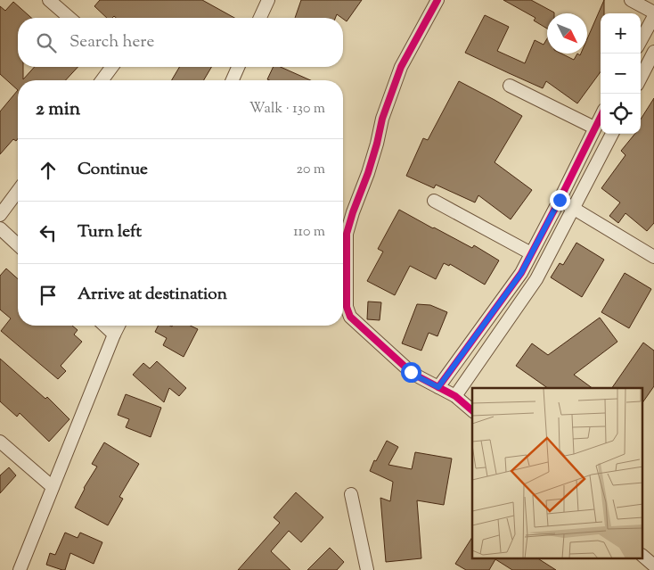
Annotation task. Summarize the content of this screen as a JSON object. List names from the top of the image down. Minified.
{"north":"bottom right","page":{"map_buttons":["+","−"],"search":"Search here","heading":["2 min","Walk · 130 m"],"list":[["Continue","20 m"],["Turn left","110 m"],"Arrive at destination"]}}
